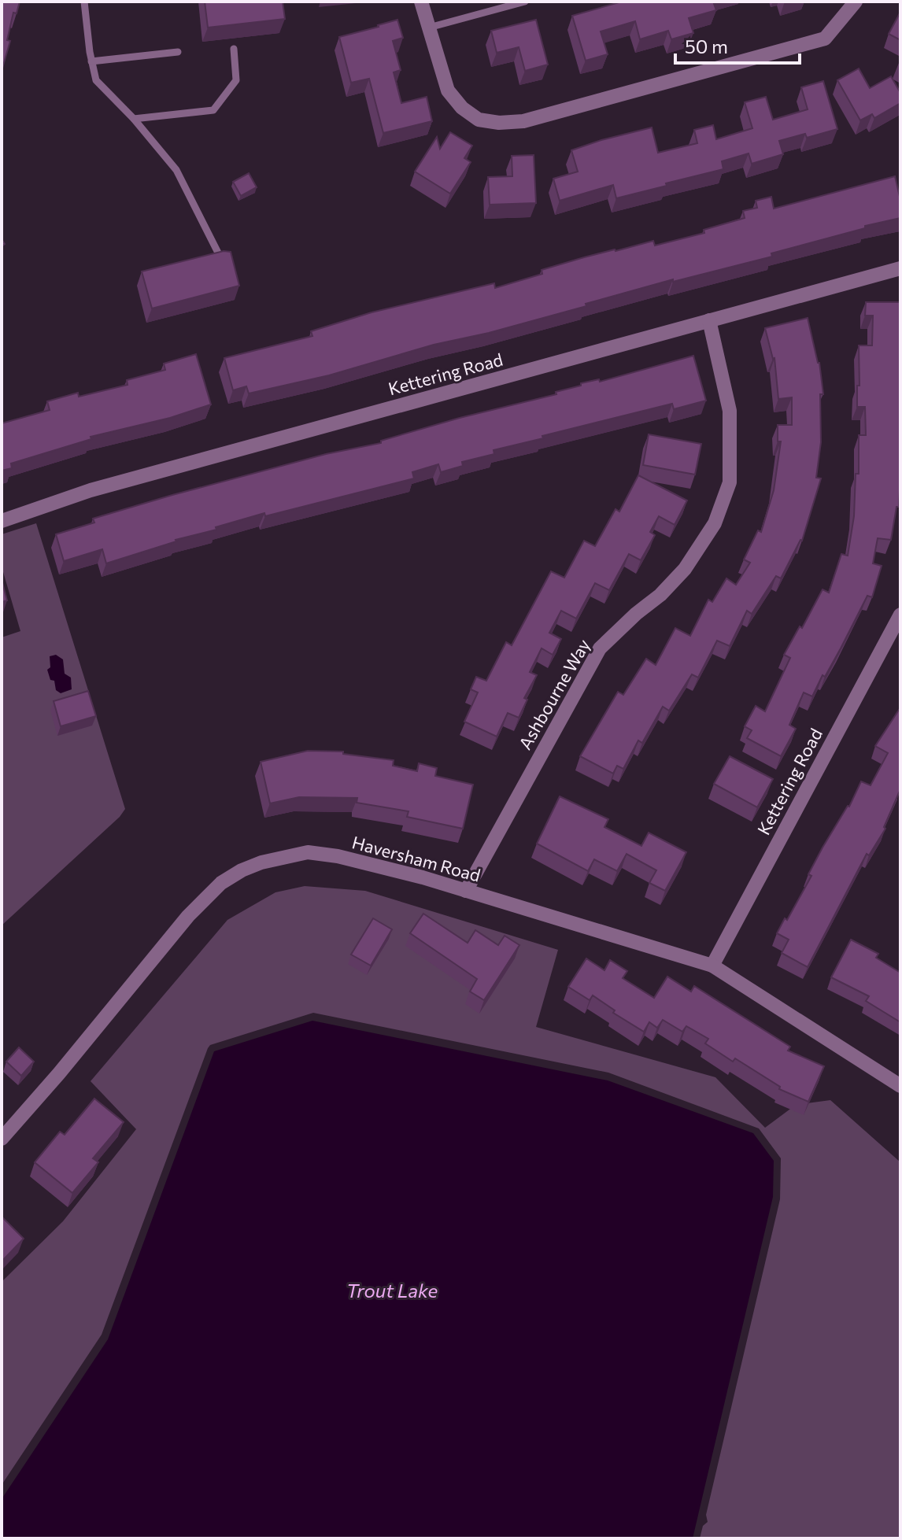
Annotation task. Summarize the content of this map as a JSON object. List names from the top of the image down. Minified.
{"streets":{"street":["Kettering Road","Ashbourne Way","Haversham Road"]},"crossings":[["Kettering Road","Ashbourne Way"],["Kettering Road","Haversham Road"],["Ashbourne Way","Haversham Road"]],"water":["Trout Lake"],"scale_bar":"50 m"}
